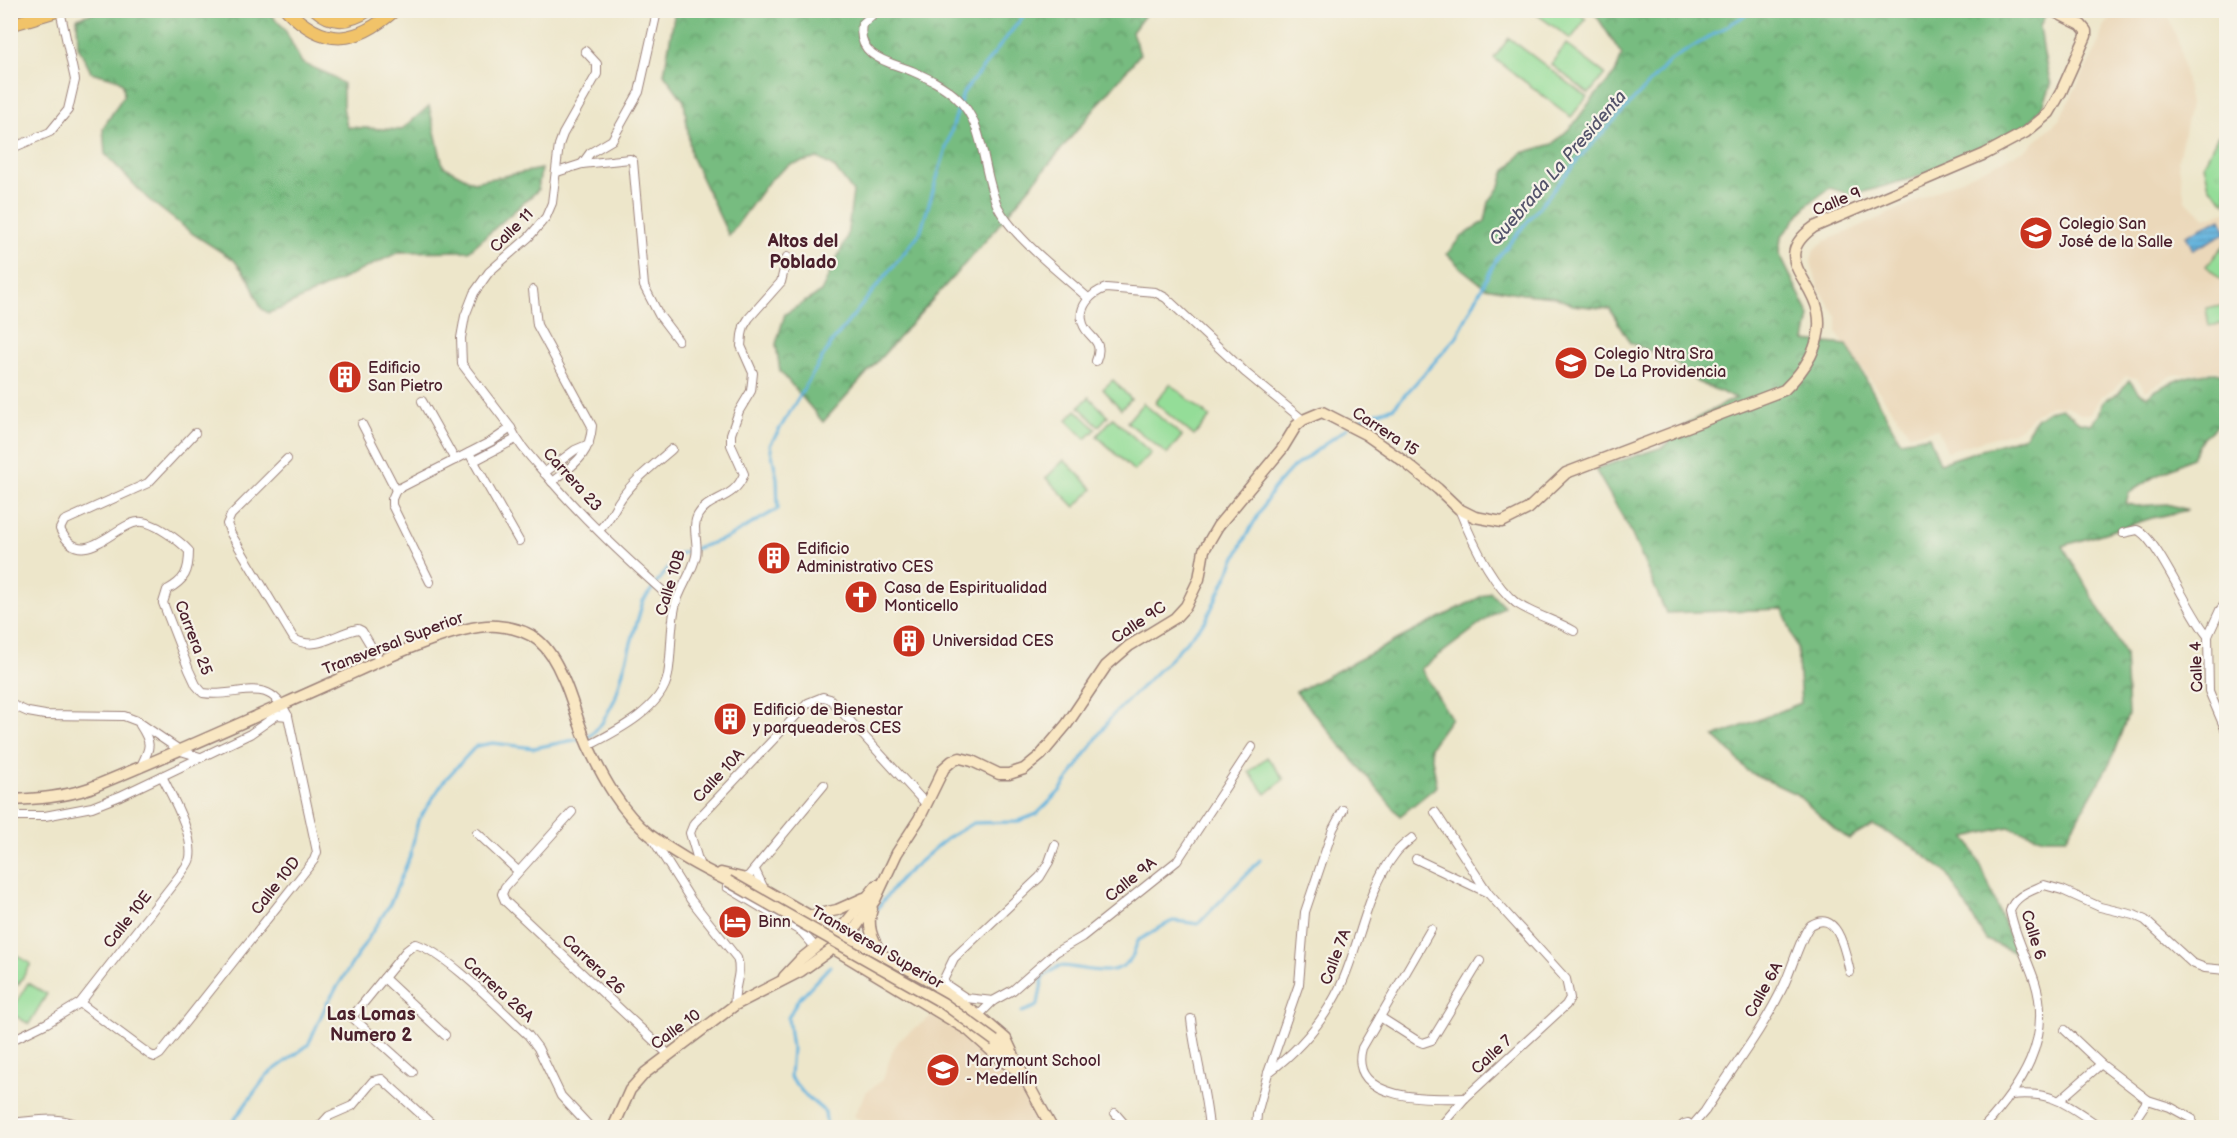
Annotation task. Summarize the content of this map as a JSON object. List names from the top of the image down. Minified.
{"streets":{"street":["Calle 9","Calle 11","Carrera 15","Carrera 23","Calle 10B","Calle 9C","Carrera 25","Transversal Superior","Calle 4","Calle 10A","Calle 9A","Calle 10D","Calle 10E","Calle 6","Calle 7A","Carrera 26","Carrera 26A","Calle 6A","Calle 10","Calle 7"]},"crossings":[["Calle 9","Carrera 15"],["Calle 11","Carrera 23"],["Carrera 15","Calle 9C"],["Carrera 23","Calle 10B"],["Calle 10B","Transversal Superior"],["Calle 9C","Calle 10"],["Carrera 25","Transversal Superior"],["Carrera 25","Calle 10D"],["Transversal Superior","Calle 10A"],["Transversal Superior","Calle 10D"],["Calle 10A","Calle 10"],["Calle 10D","Calle 10E"],["Carrera 26","Calle 10"]],"districts":["Altos del Poblado","Las Lomas Numero 2"],"water":["Quebrada La Presidenta"],"places":{"school or university":["Colegio San José de la Salle","Colegio Ntra Sra De La Providencia","Marymount School - Medellín"],"building":["Edificio San Pietro","Edificio Administrativo CES","Universidad CES","Edificio de Bienestar y parqueaderos CES"],"church":["Casa de Espiritualidad Monticello"],"hotel":["Binn"]}}
